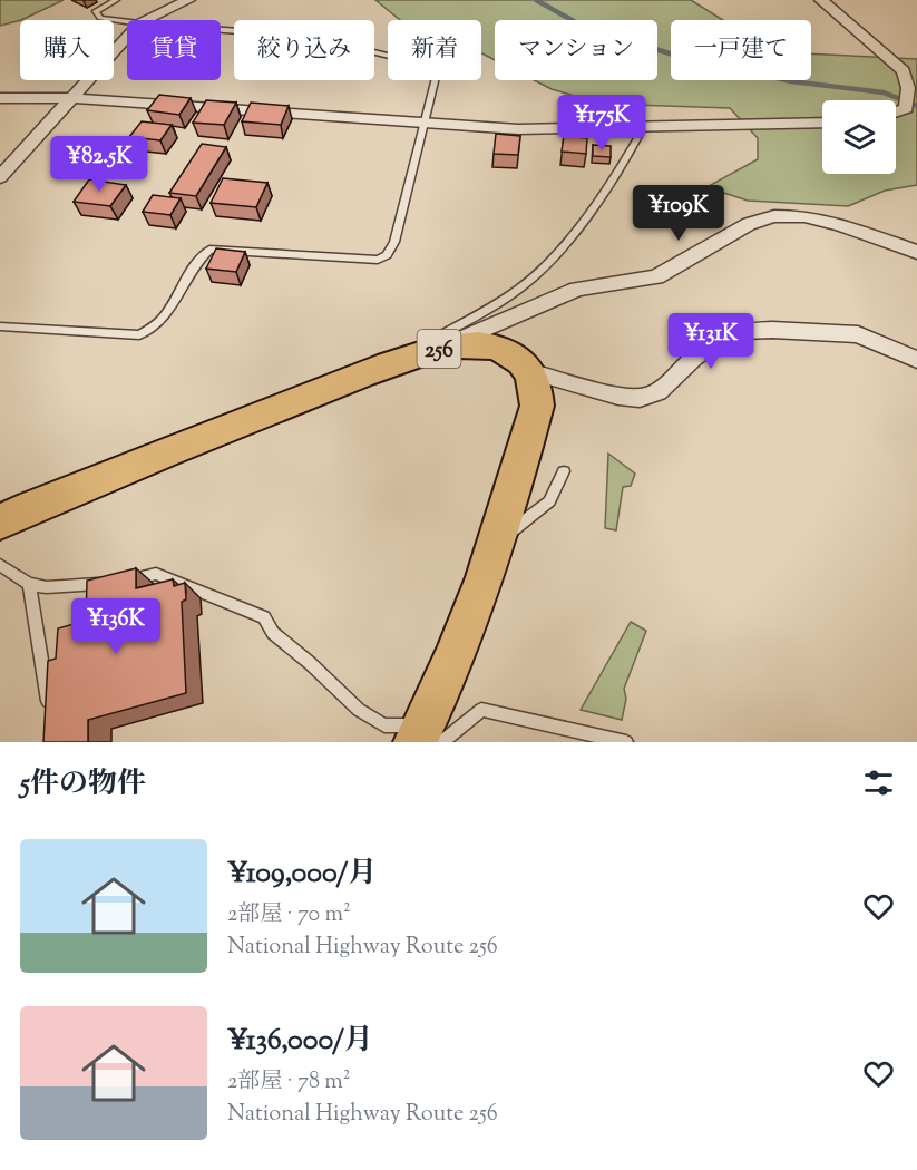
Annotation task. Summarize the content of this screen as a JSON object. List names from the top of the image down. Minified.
{"streets":{"highway":["256"]},"page":{"chip":["購入","賃貸","絞り込み","新着","マンション","一戸建て"],"price":["¥175K","¥82.5K","¥109K","¥131K","¥136K"],"heading":"5件の物件","list":[{"name":"¥109,000/月","note":"2部屋 · 70 m² · National Highway Route 256"},{"name":"¥136,000/月","note":"2部屋 · 78 m² · National Highway Route 256"}]}}
